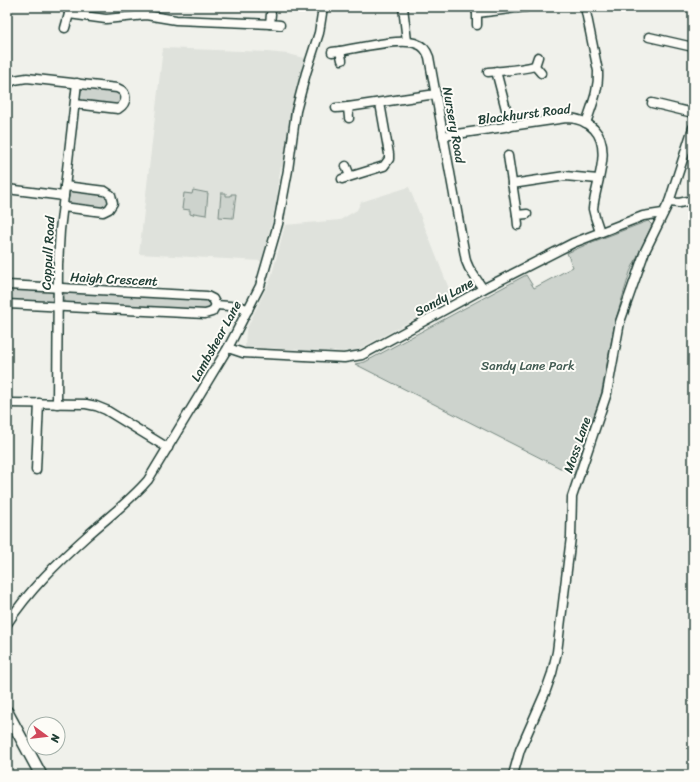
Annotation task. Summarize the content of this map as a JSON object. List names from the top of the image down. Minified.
{"streets":{"street":["Blackhurst Road","Nursery Road","Coppull Road","Haigh Crescent","Sandy Lane","Lambshear Lane","Moss Lane"]},"crossings":[["Blackhurst Road","Nursery Road"],["Blackhurst Road","Sandy Lane"],["Nursery Road","Sandy Lane"],["Coppull Road","Haigh Crescent"],["Haigh Crescent","Lambshear Lane"],["Sandy Lane","Lambshear Lane"],["Sandy Lane","Moss Lane"]],"parks":["Sandy Lane Park"],"north":"right"}
